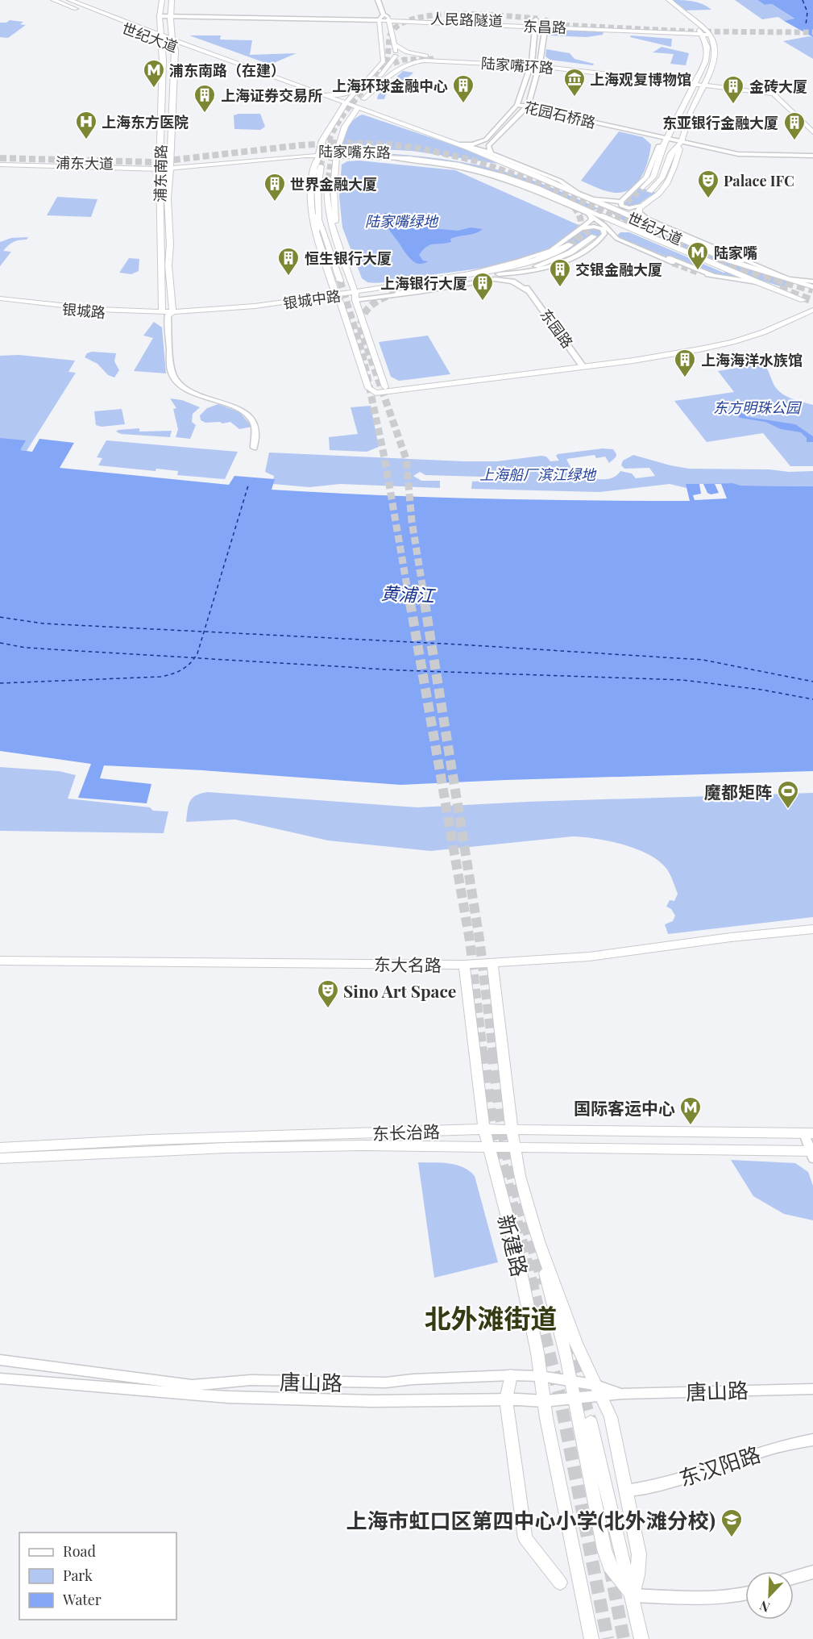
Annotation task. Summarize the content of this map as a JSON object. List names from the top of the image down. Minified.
{"streets":{"main road":["人民路隧道","东昌路","世纪大道","陆家嘴环路","陆家嘴东路","浦东大道","浦东南路","银城中路","银城路","东大名路","东长治路","新建路"],"street":["花园石桥路","东园路","唐山路","东汉阳路"]},"crossings":[["人民路隧道","东昌路"],["东昌路","浦东南路"],["世纪大道","陆家嘴东路"],["世纪大道","浦东南路"],["陆家嘴东路","浦东大道"],["陆家嘴东路","浦东南路"],["浦东大道","浦东南路"],["浦东南路","银城中路"],["浦东南路","银城路"],["银城中路","银城路"],["东大名路","新建路"],["东长治路","新建路"],["新建路","唐山路"],["新建路","东汉阳路"]],"districts":["北外滩街道"],"water":["黄浦江"],"parks":["陆家嘴绿地","东方明珠公园","上海船厂滨江绿地"],"places":{"metro station":["浦东南路（在建）","陆家嘴","国际客运中心"],"museum":["上海观复博物馆"],"building":["上海环球金融中心","金砖大厦","上海证券交易所","东亚银行金融大厦","世界金融大厦","恒生银行大厦","交银金融大厦","上海银行大厦","上海海洋水族馆"],"hospital":["上海东方医院"],"theatre":["Palace IFC","Sino Art Space"],"sports":["魔都矩阵"],"school or university":["上海市虹口区第四中心小学(北外滩分校)"]},"legend":["Road","Park","Water"],"north":"bottom left"}
